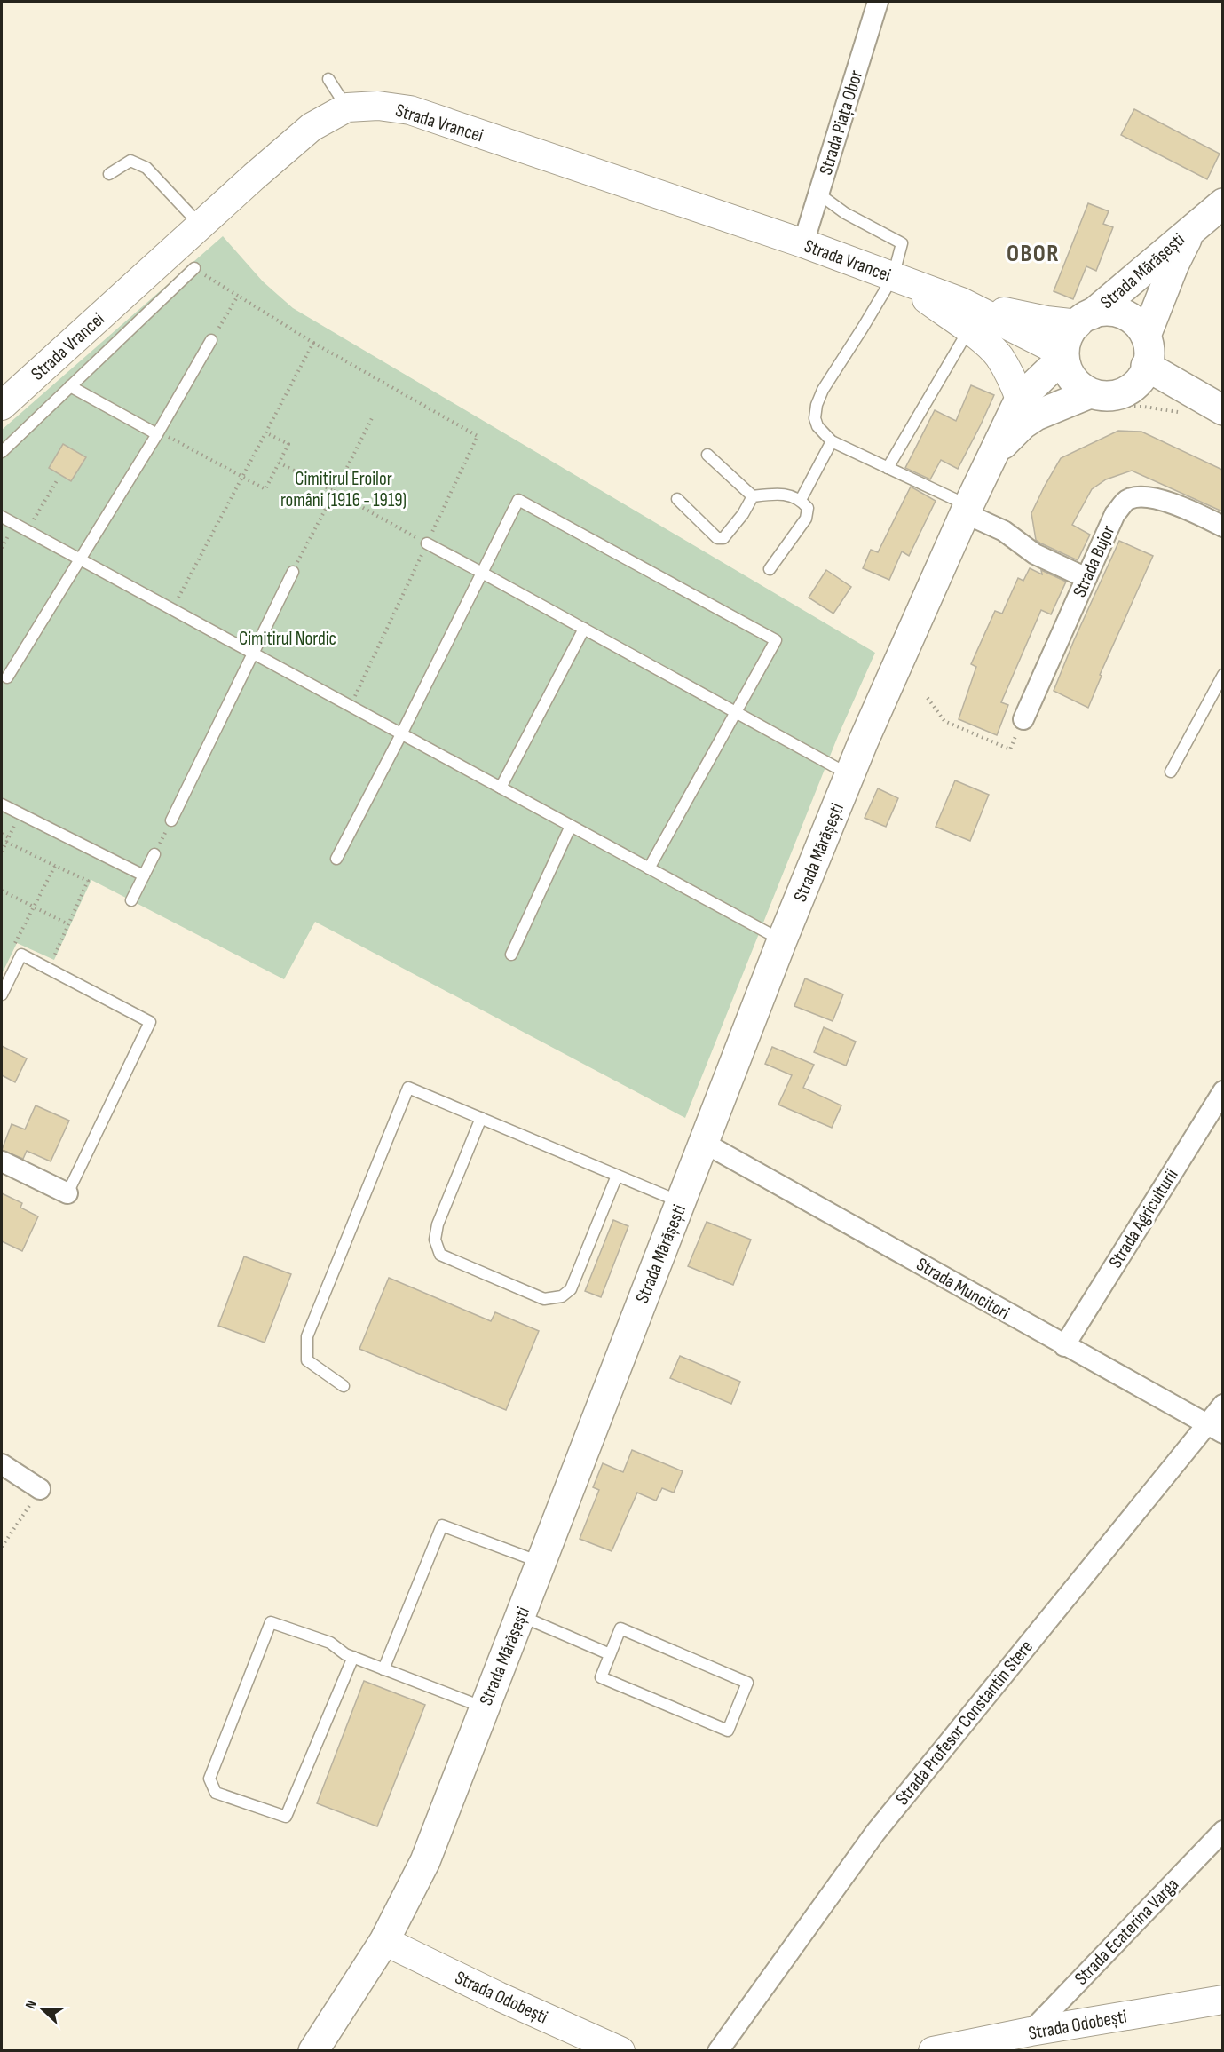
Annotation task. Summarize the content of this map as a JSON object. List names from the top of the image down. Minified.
{"streets":{"main road":["Strada Mărășești"],"street":["Strada Vrancei","Strada Piața Obor","Strada Bujor","Strada Agriculturii","Strada Muncitori","Strada Profesor Constantin Stere","Strada Ecaterina Varga","Strada Odobești"]},"crossings":[["Strada Vrancei","Strada Piața Obor"],["Strada Vrancei","Strada Mărășești"],["Strada Mărășești","Strada Muncitori"],["Strada Mărășești","Strada Odobești"],["Strada Agriculturii","Strada Muncitori"],["Strada Muncitori","Strada Profesor Constantin Stere"],["Strada Ecaterina Varga","Strada Odobești"]],"districts":["OBOR"],"parks":["Cimitirul Eroilor români (1916 - 1919)","Cimitirul Nordic"],"north":"left"}
